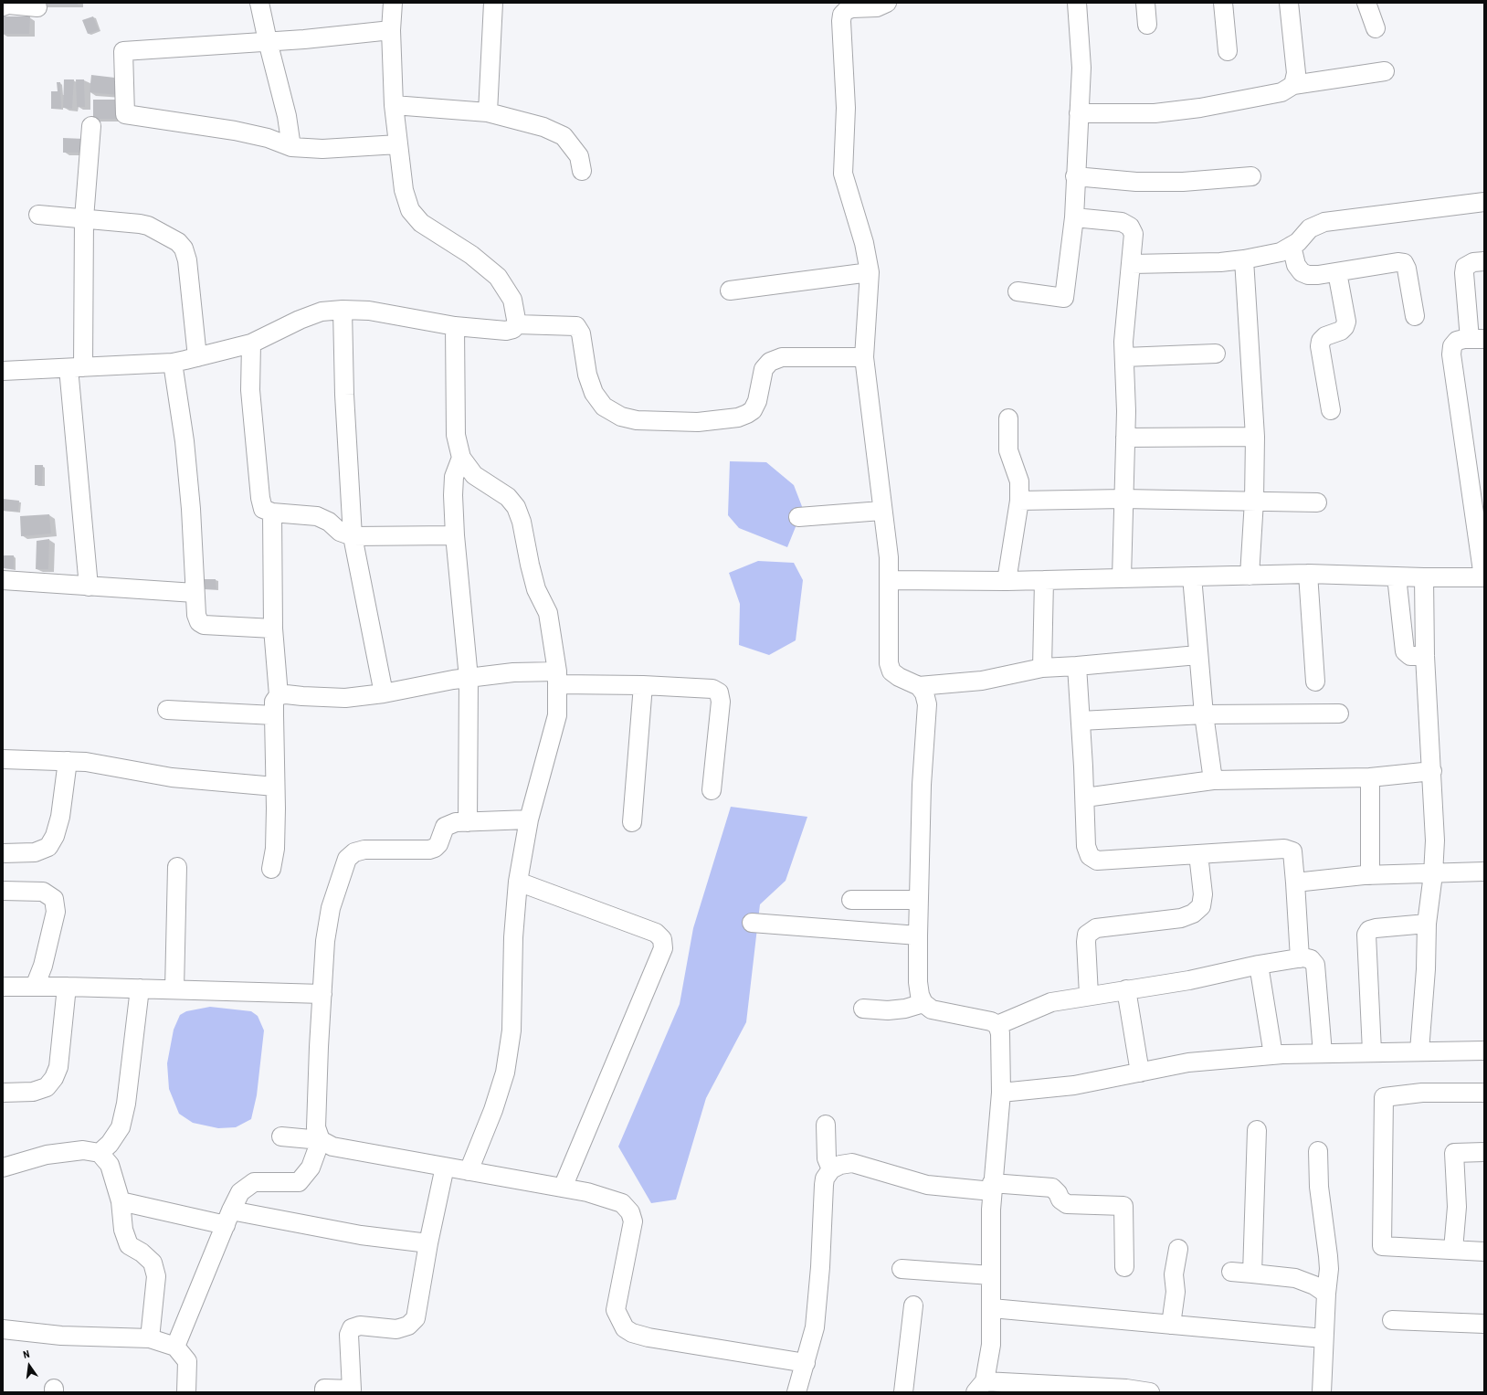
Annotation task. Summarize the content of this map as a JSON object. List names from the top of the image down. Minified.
{"north":"top"}
